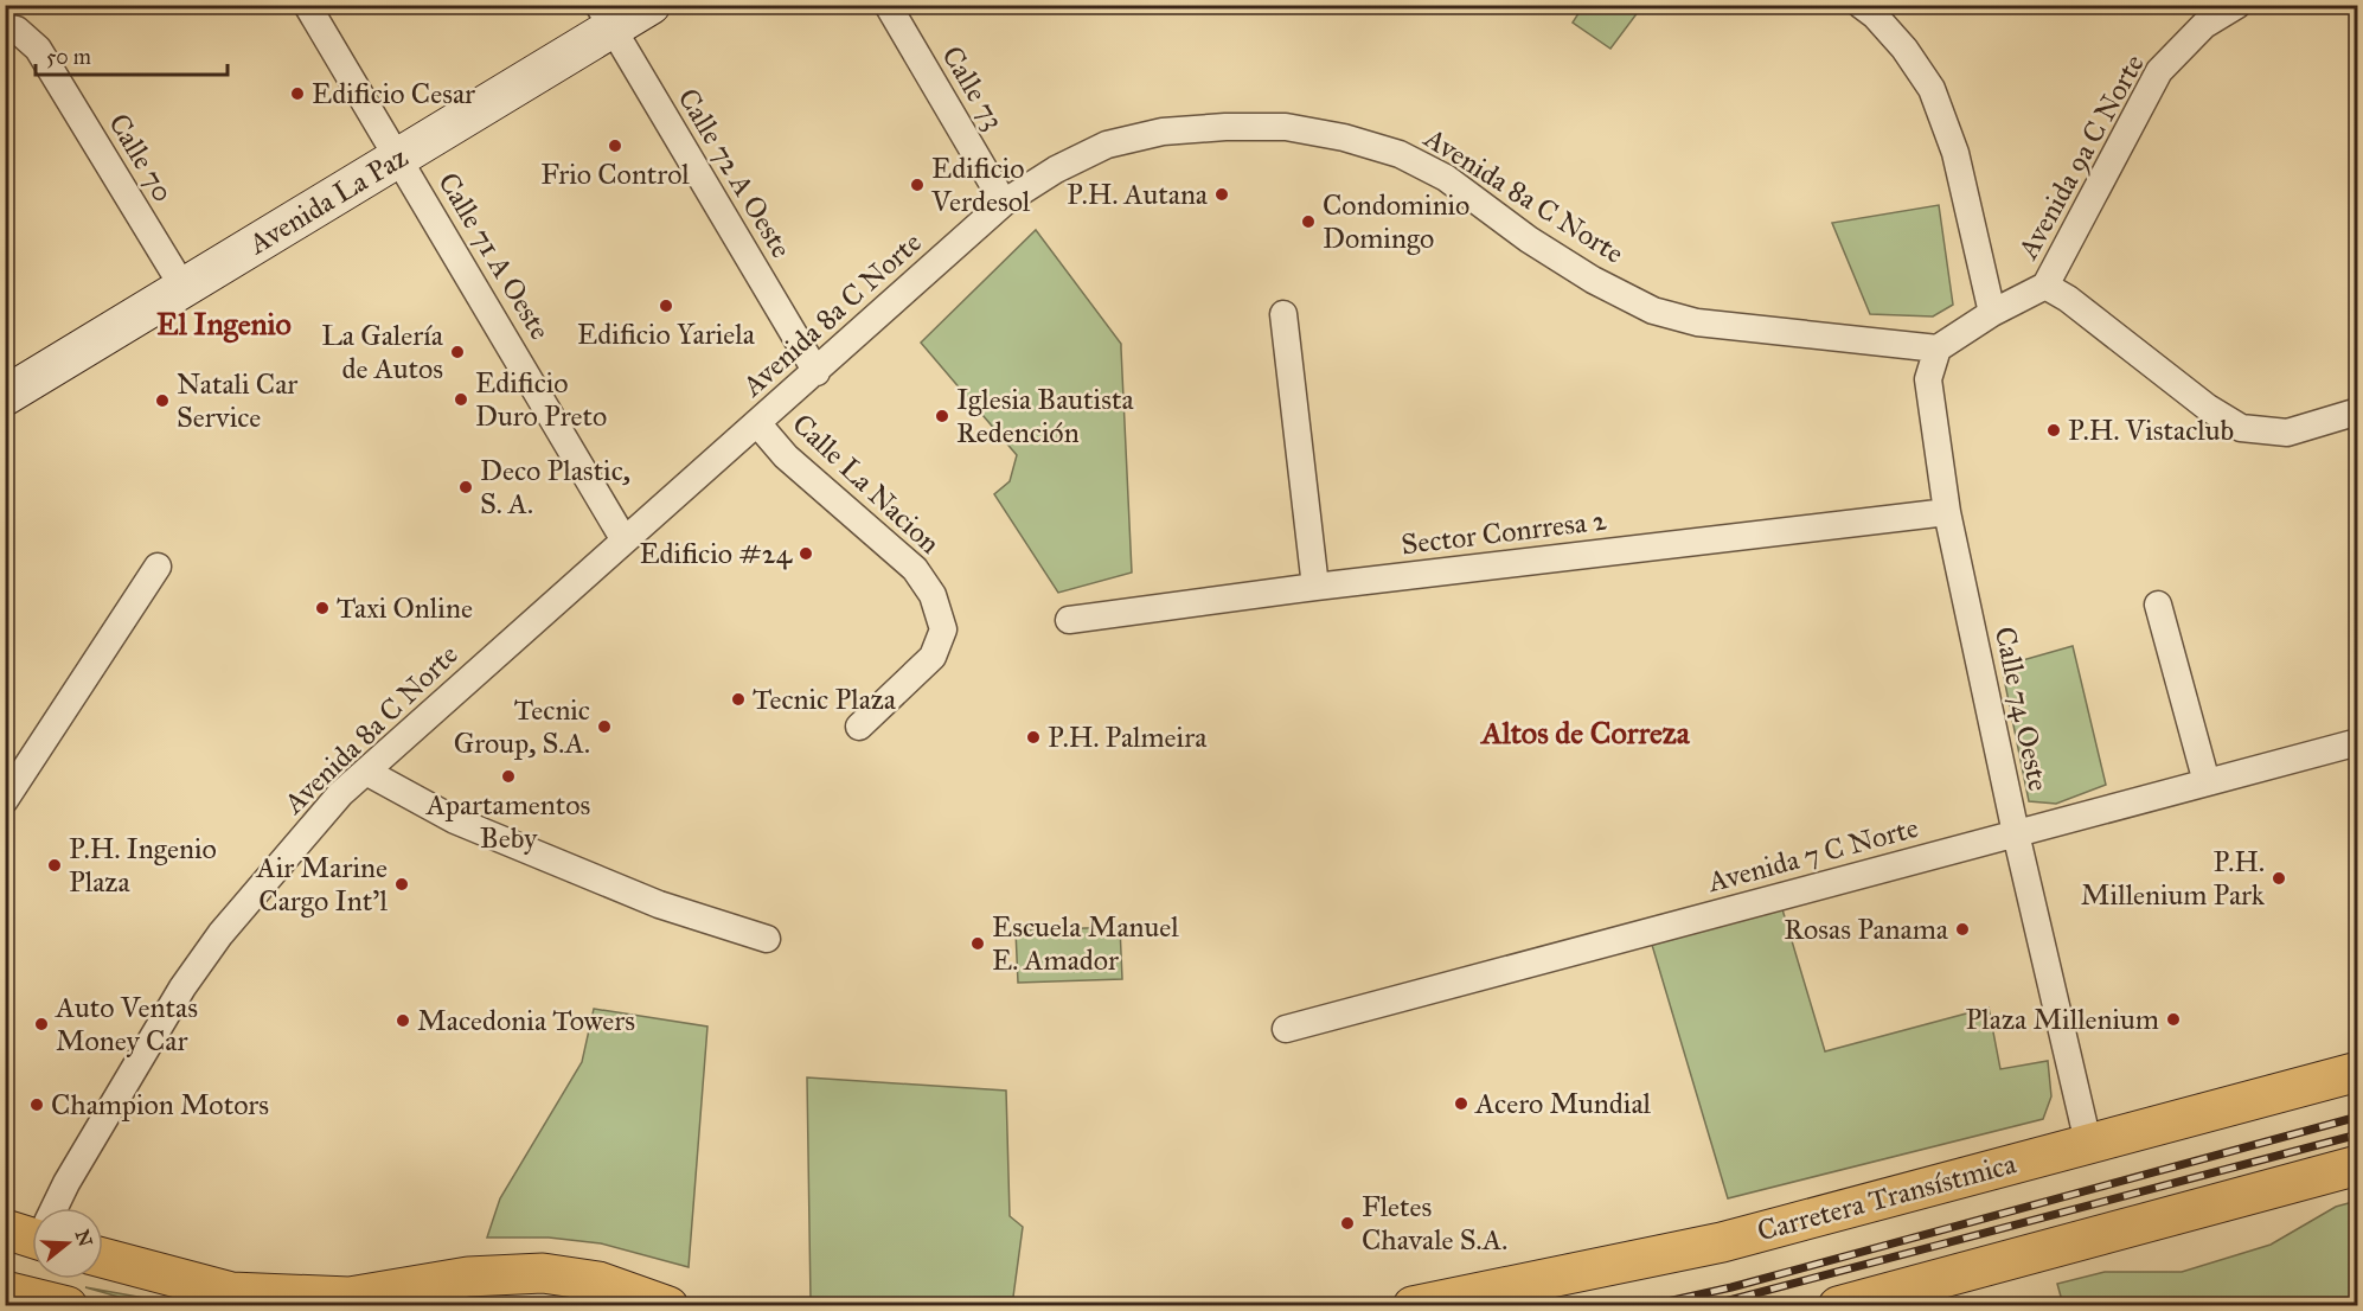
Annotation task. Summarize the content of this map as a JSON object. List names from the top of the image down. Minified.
{"streets":{"main road":["Avenida La Paz","Carretera Transístmica"],"street":["Calle 73","Avenida 9a C Norte","Calle 70","Calle 72 A Oeste","Avenida 8a C Norte","Calle 71 A Oeste","Calle La Nacion","Sector Conrresa 2","Calle 74 Oeste","Avenida 7 C Norte"]},"crossings":[["Calle 73","Avenida 8a C Norte"],["Calle 70","Avenida La Paz"],["Calle 72 A Oeste","Avenida 8a C Norte"],["Calle 72 A Oeste","Avenida La Paz"],["Avenida 8a C Norte","Calle 71 A Oeste"],["Avenida 8a C Norte","Calle La Nacion"],["Avenida 8a C Norte","Calle 74 Oeste"],["Avenida La Paz","Calle 71 A Oeste"],["Sector Conrresa 2","Calle 74 Oeste"],["Calle 74 Oeste","Avenida 7 C Norte"],["Calle 74 Oeste","Carretera Transístmica"]],"districts":["El Ingenio","Altos de Correza"],"places":["Edificio Cesar","Frio Control","Edificio Verdesol","P.H. Autana","Condominio Domingo","Edificio Yariela","La Galería de Autos","Edificio Duro Preto","Natali Car Service","Iglesia Bautista Redención","P.H. Vistaclub","Deco Plastic, S. A.","Edificio #24","Taxi Online","Tecnic Plaza","Tecnic Group, S.A.","P.H. Palmeira","Apartamentos Beby","P.H. Ingenio Plaza","P.H. Millenium Park","Air Marine Cargo Int'l","Rosas Panama","Escuela Manuel E. Amador","Plaza Millenium","Macedonia Towers","Auto Ventas Money Car","Acero Mundial","Champion Motors","Fletes Chavale S.A."],"scale_bar":"50 m","north":"right"}
